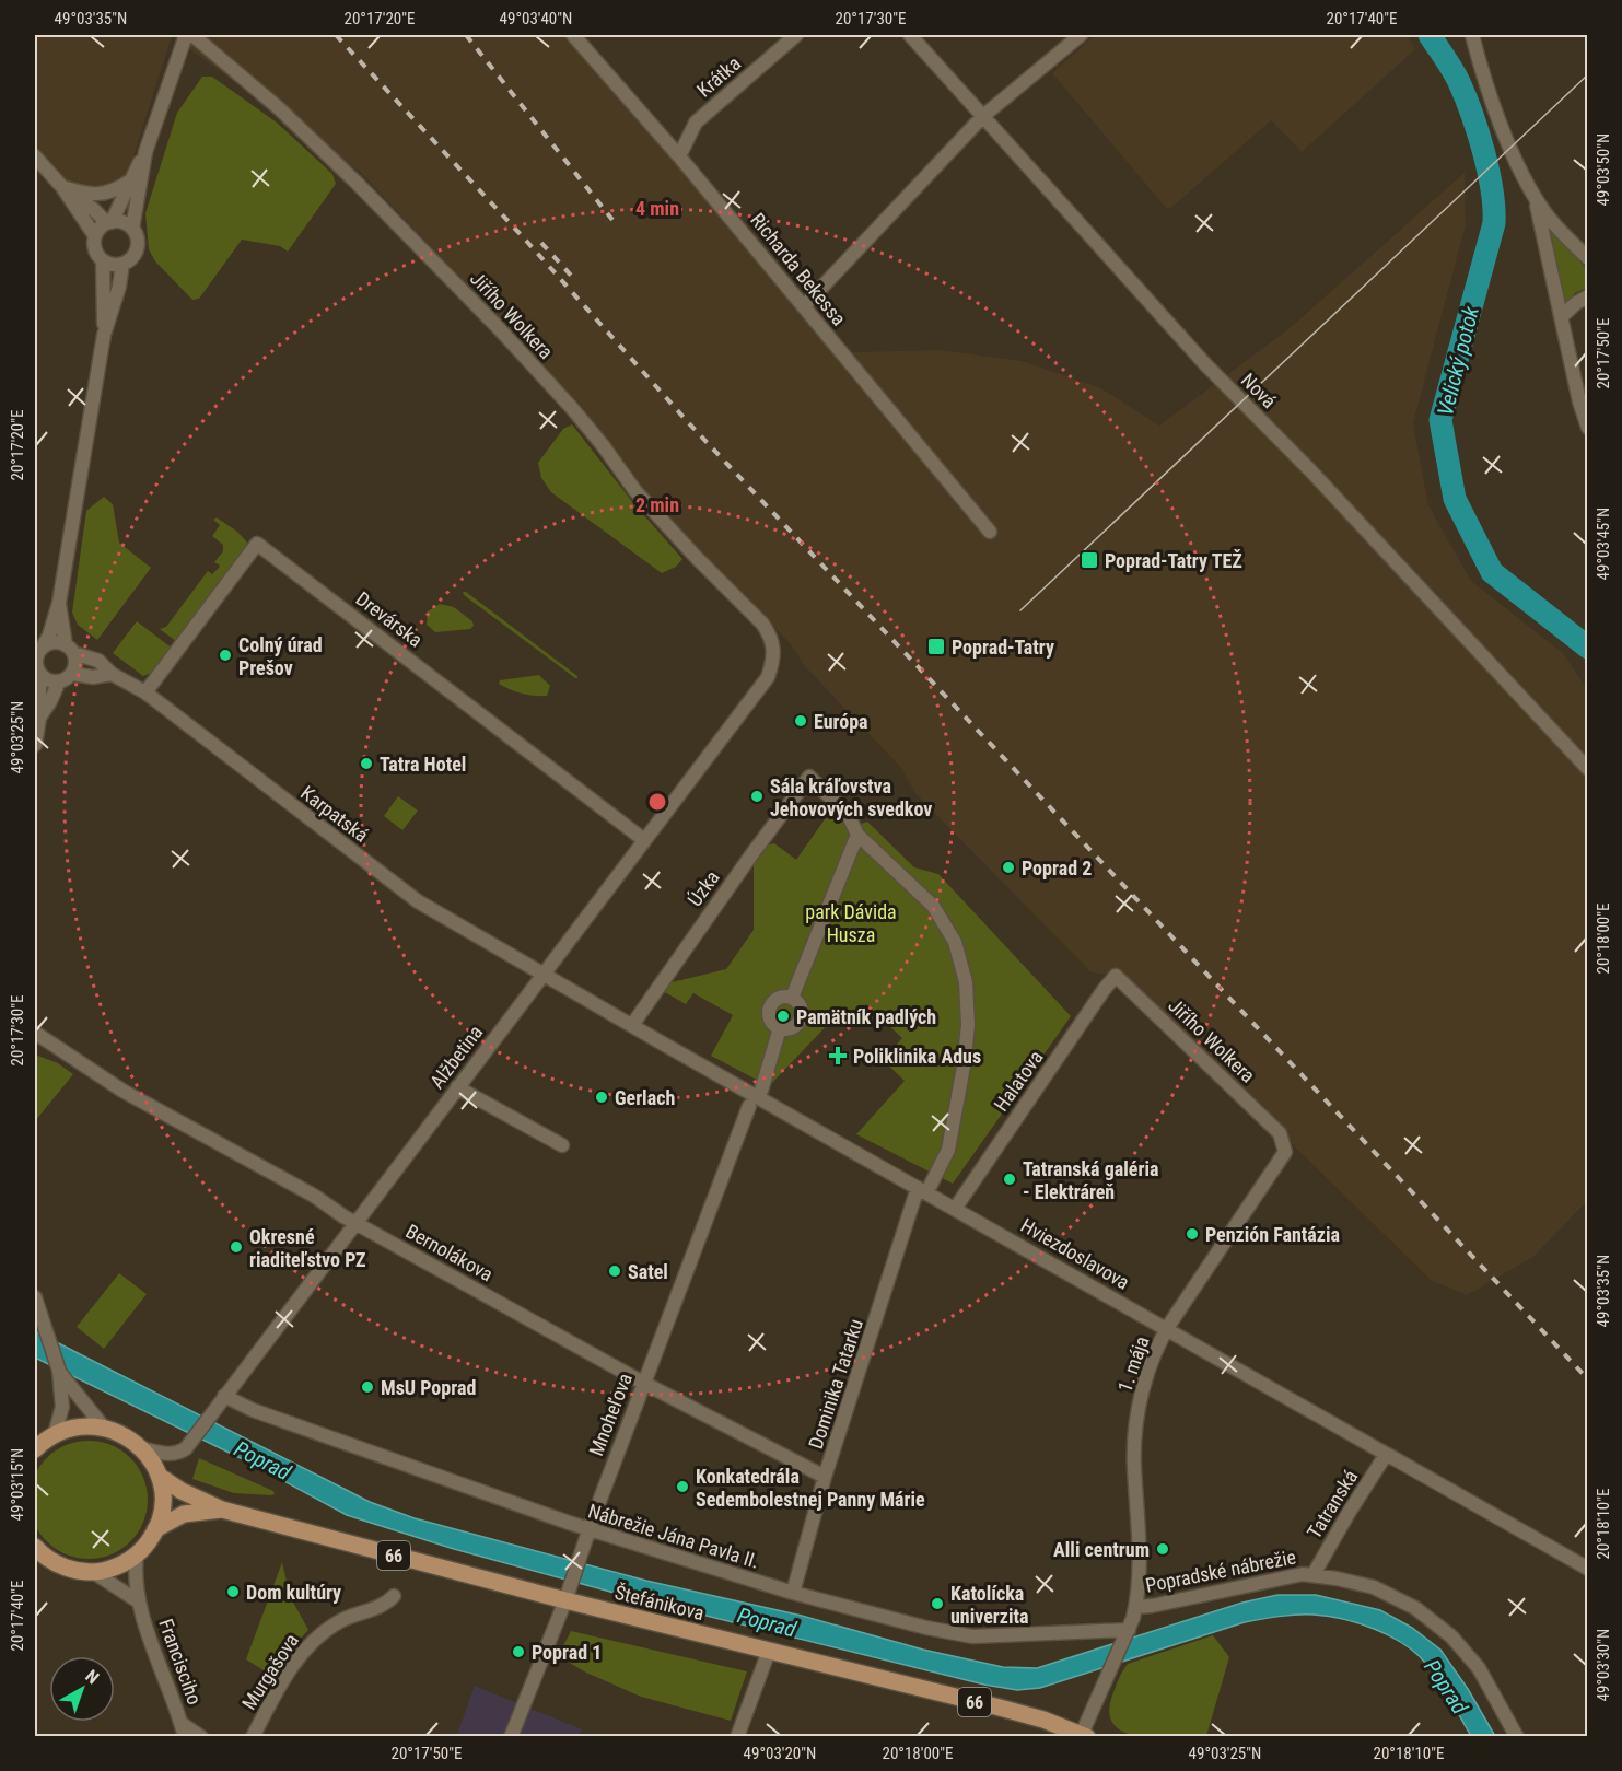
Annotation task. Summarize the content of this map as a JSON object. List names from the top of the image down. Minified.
{"streets":{"main road":["66","Štefánikova"],"street":["Krátka","Richarda Bekessa","Jiřího Wolkera","Nová","Drevárska","Karpatská","Úzka","Alžbetina","Halatova","Bernolákova","Hviezdoslavova","1. mája","Dominika Tatarku","Mnoheľova","Tatranská","Nábrežie Jána Pavla II.","Popradské nábrežie","Francisciho","Murgašova"]},"crossings":[["Krátka","Richarda Bekessa"],["Jiřího Wolkera","Alžbetina"],["Jiřího Wolkera","Halatova"],["Jiřího Wolkera","1. mája"],["Drevárska","Karpatská"],["Drevárska","Alžbetina"],["Karpatská","Alžbetina"],["Karpatská","Hviezdoslavova"],["Úzka","Hviezdoslavova"],["Úzka","Dominika Tatarku"],["Alžbetina","Bernolákova"],["Alžbetina","Hviezdoslavova"],["Alžbetina","Nábrežie Jána Pavla II."],["Alžbetina","66"],["Halatova","Hviezdoslavova"],["Bernolákova","Dominika Tatarku"],["Bernolákova","Mnoheľova"],["Hviezdoslavova","1. mája"],["Hviezdoslavova","Dominika Tatarku"],["Hviezdoslavova","Tatranská"],["1. mája","Nábrežie Jána Pavla II."],["1. mája","Popradské nábrežie"],["1. mája","Štefánikova"],["Dominika Tatarku","Nábrežie Jána Pavla II."],["Mnoheľova","Nábrežie Jána Pavla II."],["Mnoheľova","Štefánikova"],["Tatranská","Popradské nábrežie"],["66","Štefánikova"],["66","Francisciho"]],"water":["Velický potok","Poprad"],"parks":["park Dávida Husza"],"places":{"transit":["Poprad-Tatry TEŽ","Poprad-Tatry"],"other":["Colný úrad Prešov","Európa","Tatra Hotel","Sála kráľovstva Jehovových svedkov","Poprad 2","Pamätník padlých","Gerlach","Tatranská galéria - Elektráreň","Penzión Fantázia","Okresné riaditeľstvo PZ","Satel","MsU Poprad","Konkatedrála Sedembolestnej Panny Márie","Alli centrum","Dom kultúry","Katolícka univerzita","Poprad 1"],"health":["Poliklinika Adus"]},"north":"top right","coordinates":["49°03'35\"N","20°17'20\"E","49°03'40\"N","20°17'30\"E","20°17'40\"E","49°03'50\"N","20°17'50\"E","49°03'45\"N","49°03'25\"N","20°18'00\"E","49°03'15\"N","20°18'10\"E","49°03'30\"N","49°03'20\"N"],"rings":["4 min","2 min"]}
